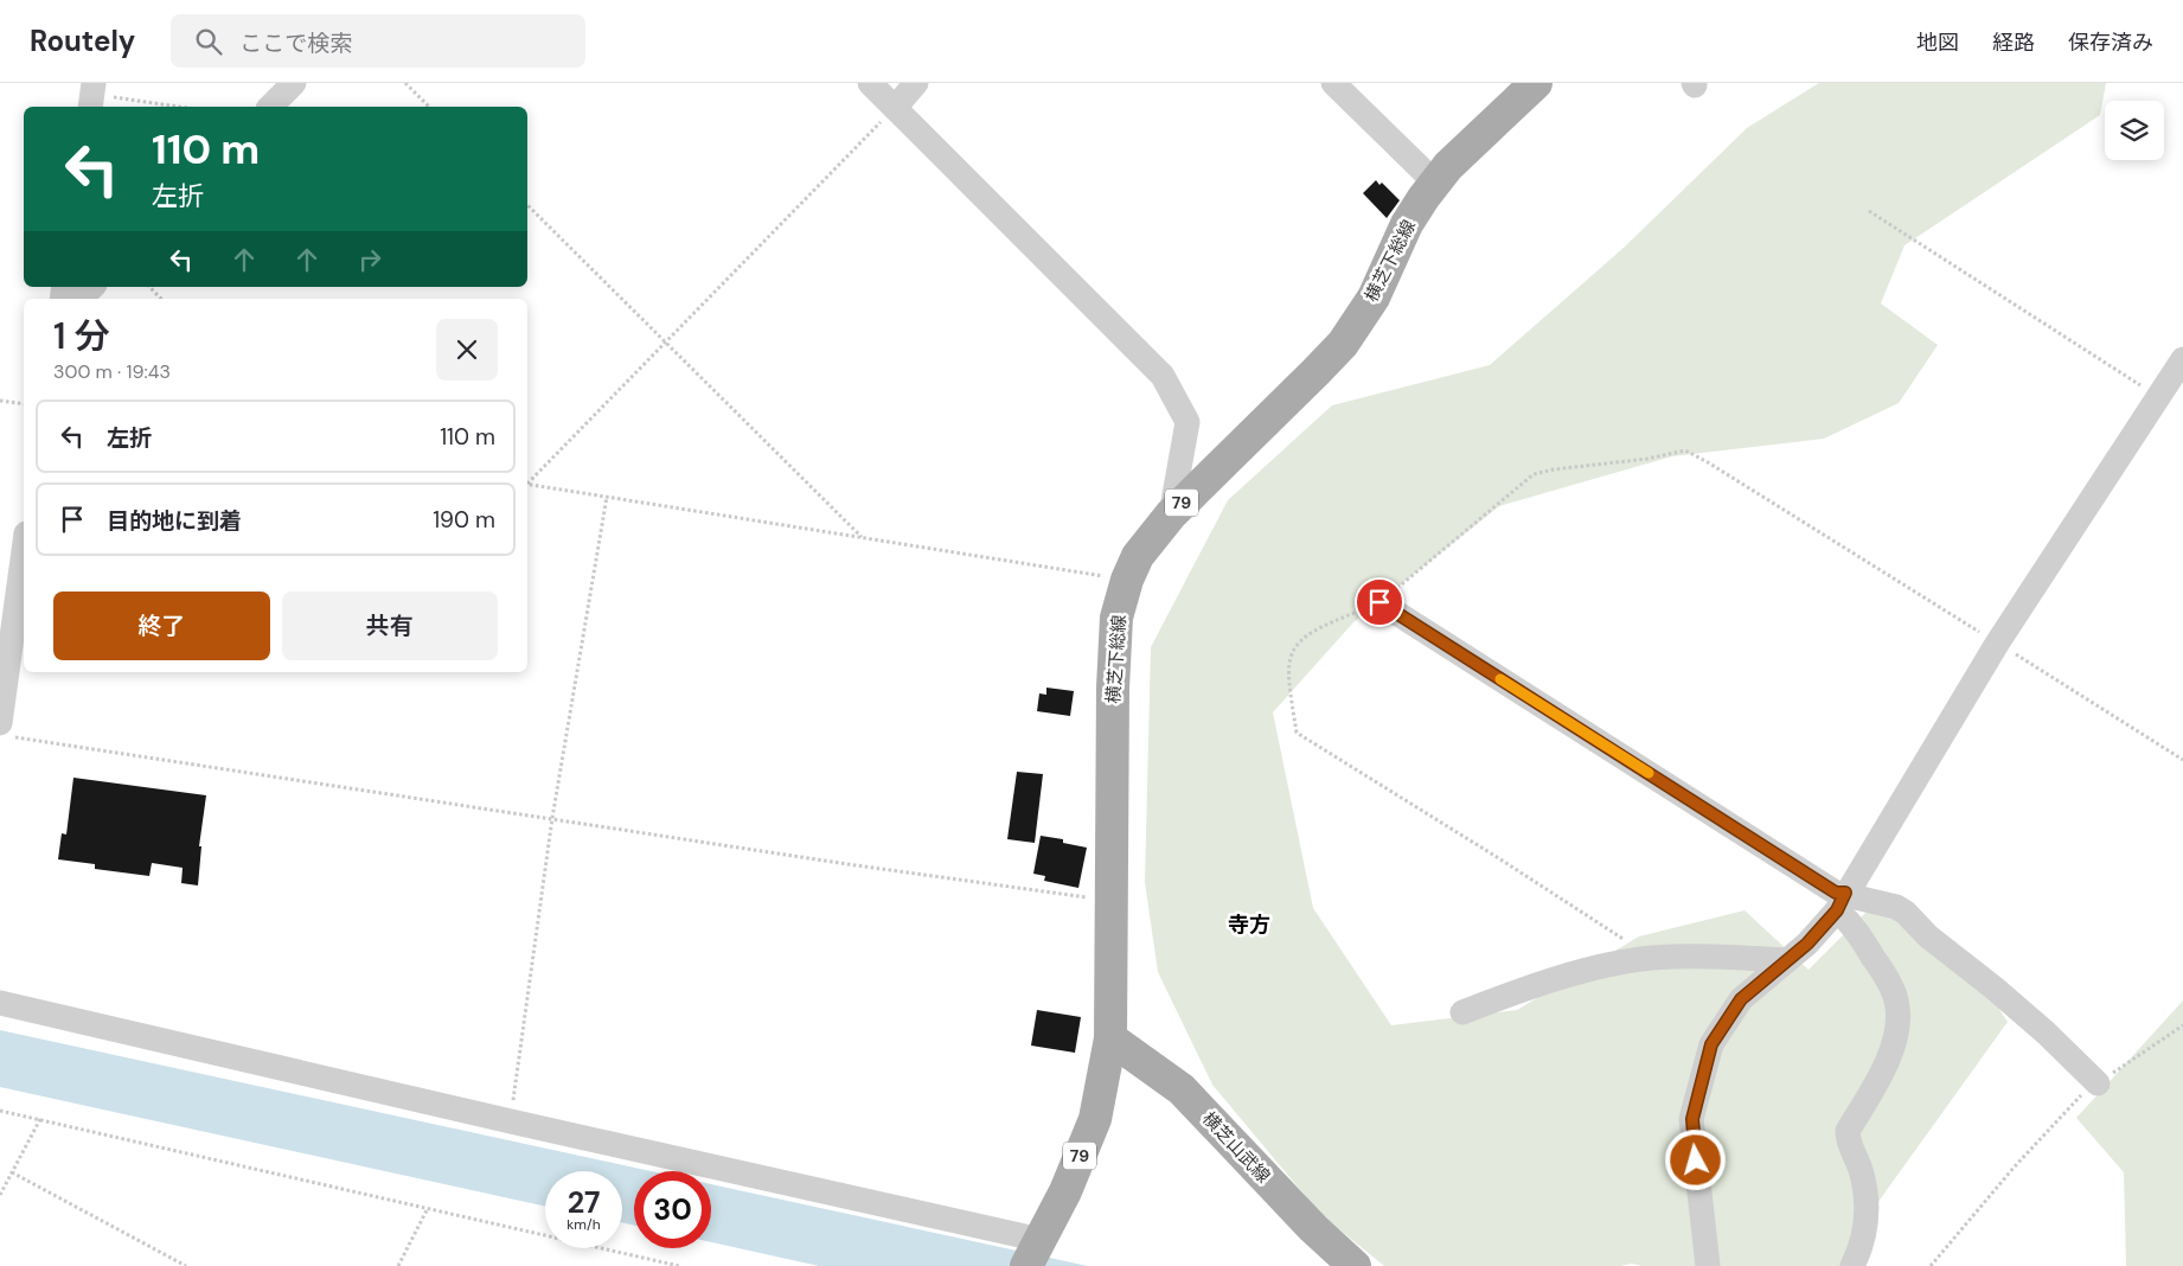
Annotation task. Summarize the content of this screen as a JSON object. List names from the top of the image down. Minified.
{"streets":{"main road":["横芝下総線","79","横芝山武線"]},"crossings":[["横芝下総線","横芝山武線"]],"districts":["寺方"],"page":{"header":"Routely","search":"ここで検索","nav":["地図","経路","保存済み"],"turn":["110 m","左折"],"heading":["1 分","300 m · 19:43"],"list":[{"name":"左折","value":"110 m"},{"name":"目的地に到着","value":"190 m"}],"buttons":["終了","共有"],"speed":"27 km/h","limit":"30"}}
